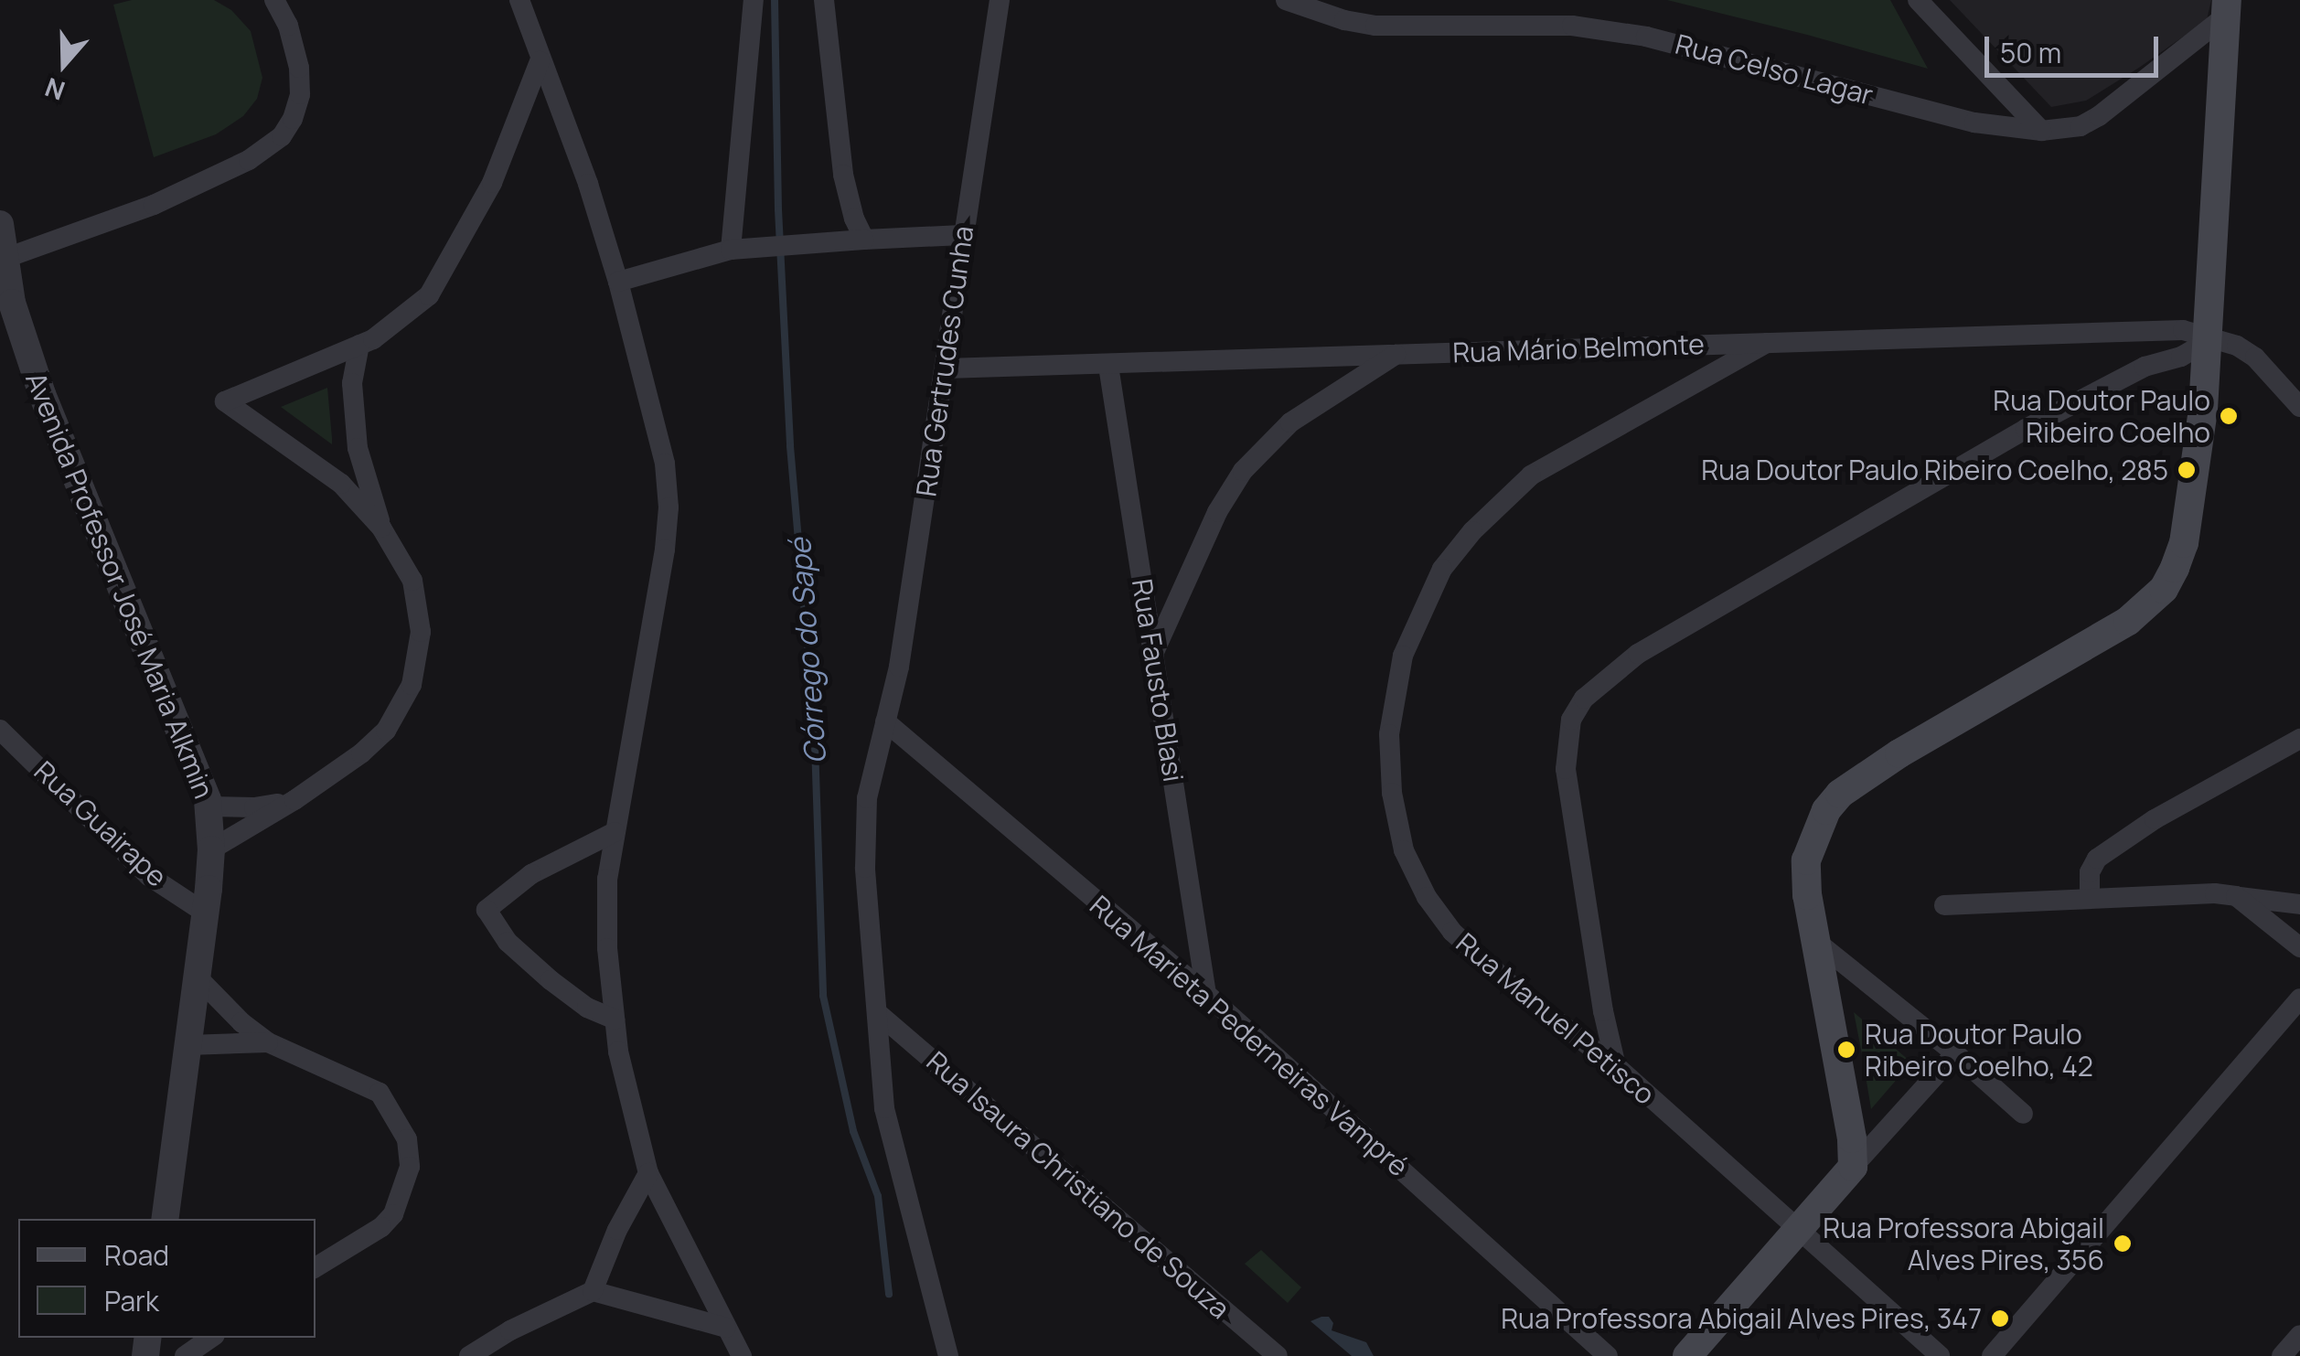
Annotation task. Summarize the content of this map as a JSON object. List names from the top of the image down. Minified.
{"streets":{"street":["Rua Celso Lagar","Rua Mário Belmonte","Rua Gertrudes Cunha","Avenida Professor José Maria Alkmin","Rua Fausto Blasi","Rua Guairape","Rua Manuel Petisco","Rua Marieta Pederneiras Vampré","Rua Isaura Christiano de Souza"]},"crossings":[["Rua Mário Belmonte","Rua Gertrudes Cunha"],["Rua Mário Belmonte","Rua Fausto Blasi"],["Rua Mário Belmonte","Rua Manuel Petisco"],["Rua Gertrudes Cunha","Rua Marieta Pederneiras Vampré"],["Rua Gertrudes Cunha","Rua Isaura Christiano de Souza"],["Avenida Professor José Maria Alkmin","Rua Guairape"],["Rua Fausto Blasi","Rua Marieta Pederneiras Vampré"]],"water":["Córrego do Sapé"],"places":["Rua Doutor Paulo Ribeiro Coelho","Rua Doutor Paulo Ribeiro Coelho, 285","Rua Doutor Paulo Ribeiro Coelho, 42","Rua Professora Abigail Alves Pires, 356","Rua Professora Abigail Alves Pires, 347"],"legend":["Road","Park"],"scale_bar":"50 m","north":"bottom"}
